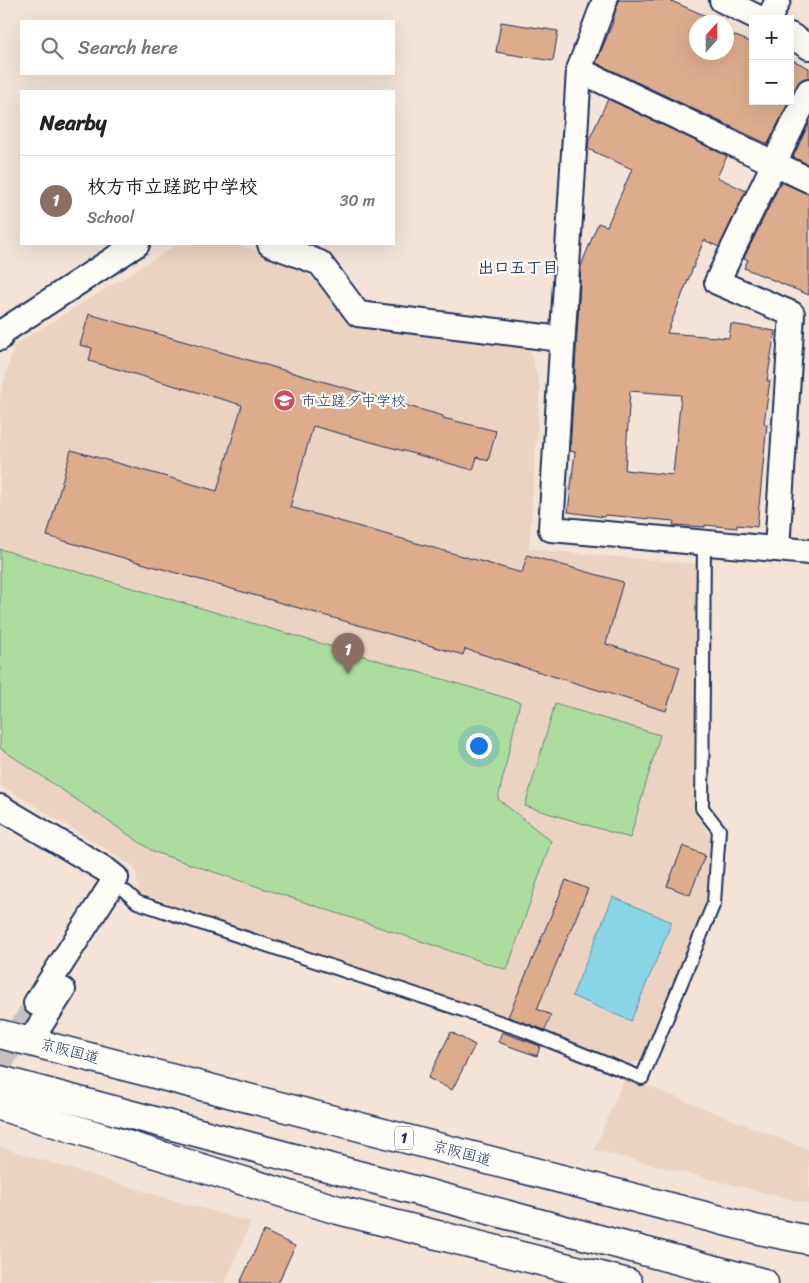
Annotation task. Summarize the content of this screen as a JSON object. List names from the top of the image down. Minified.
{"streets":{"highway":["京阪国道","1"]},"districts":["出口五丁目"],"places":{"school or university":["市立蹉ダ中学校"]},"north":"top","page":{"map_buttons":["+","−"],"search":"Search here","heading":"Nearby","list":[{"mark":"1","name":"枚方市立蹉跎中学校","note":"School","value":"30 m"}],"pins":"1"}}
